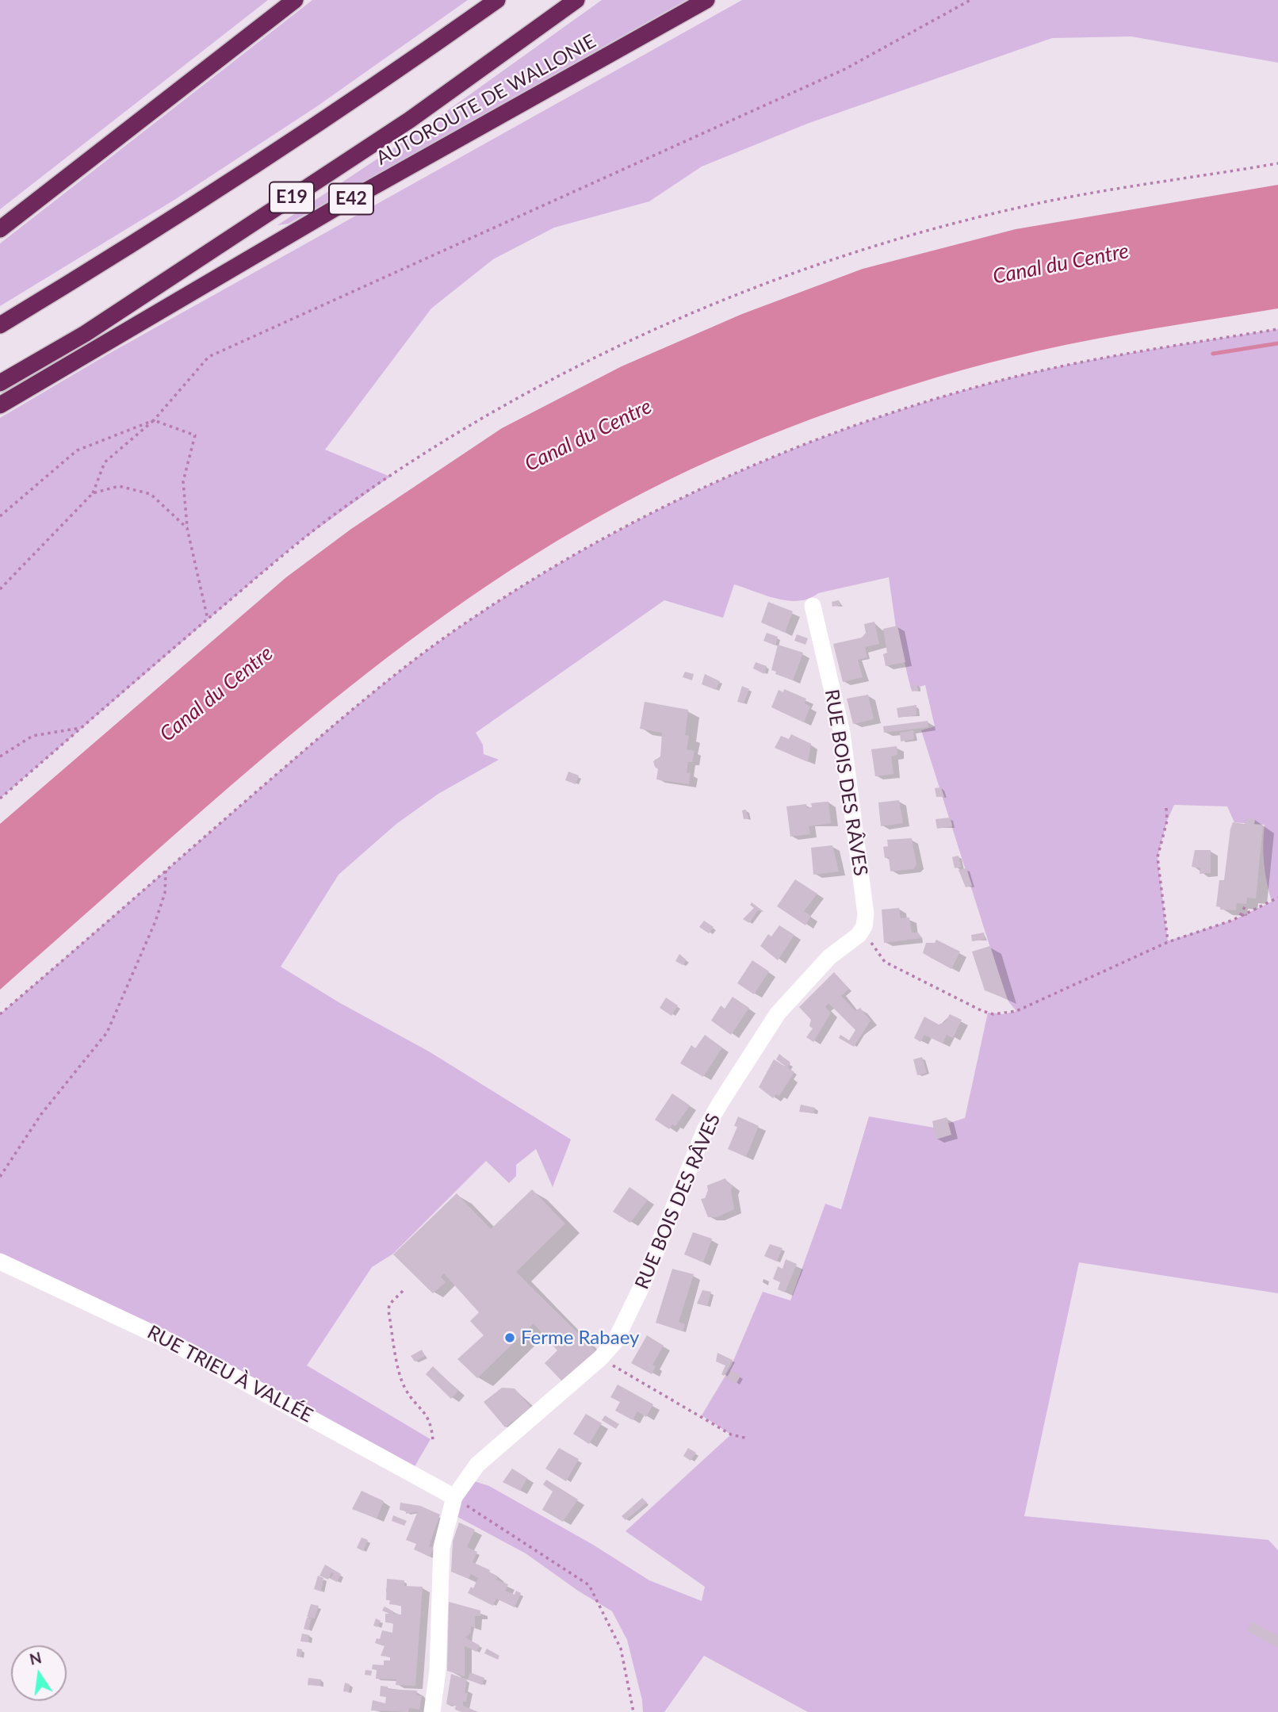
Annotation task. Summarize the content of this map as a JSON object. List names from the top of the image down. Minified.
{"streets":{"highway":["AUTOROUTE DE WALLONIE","E19","E42"],"street":["RUE BOIS DES RÂVES","RUE TRIEU À VALLÉE"]},"crossings":[["RUE BOIS DES RÂVES","RUE TRIEU À VALLÉE"]],"water":["Canal du Centre"],"places":["Ferme Rabaey"],"north":"top"}
